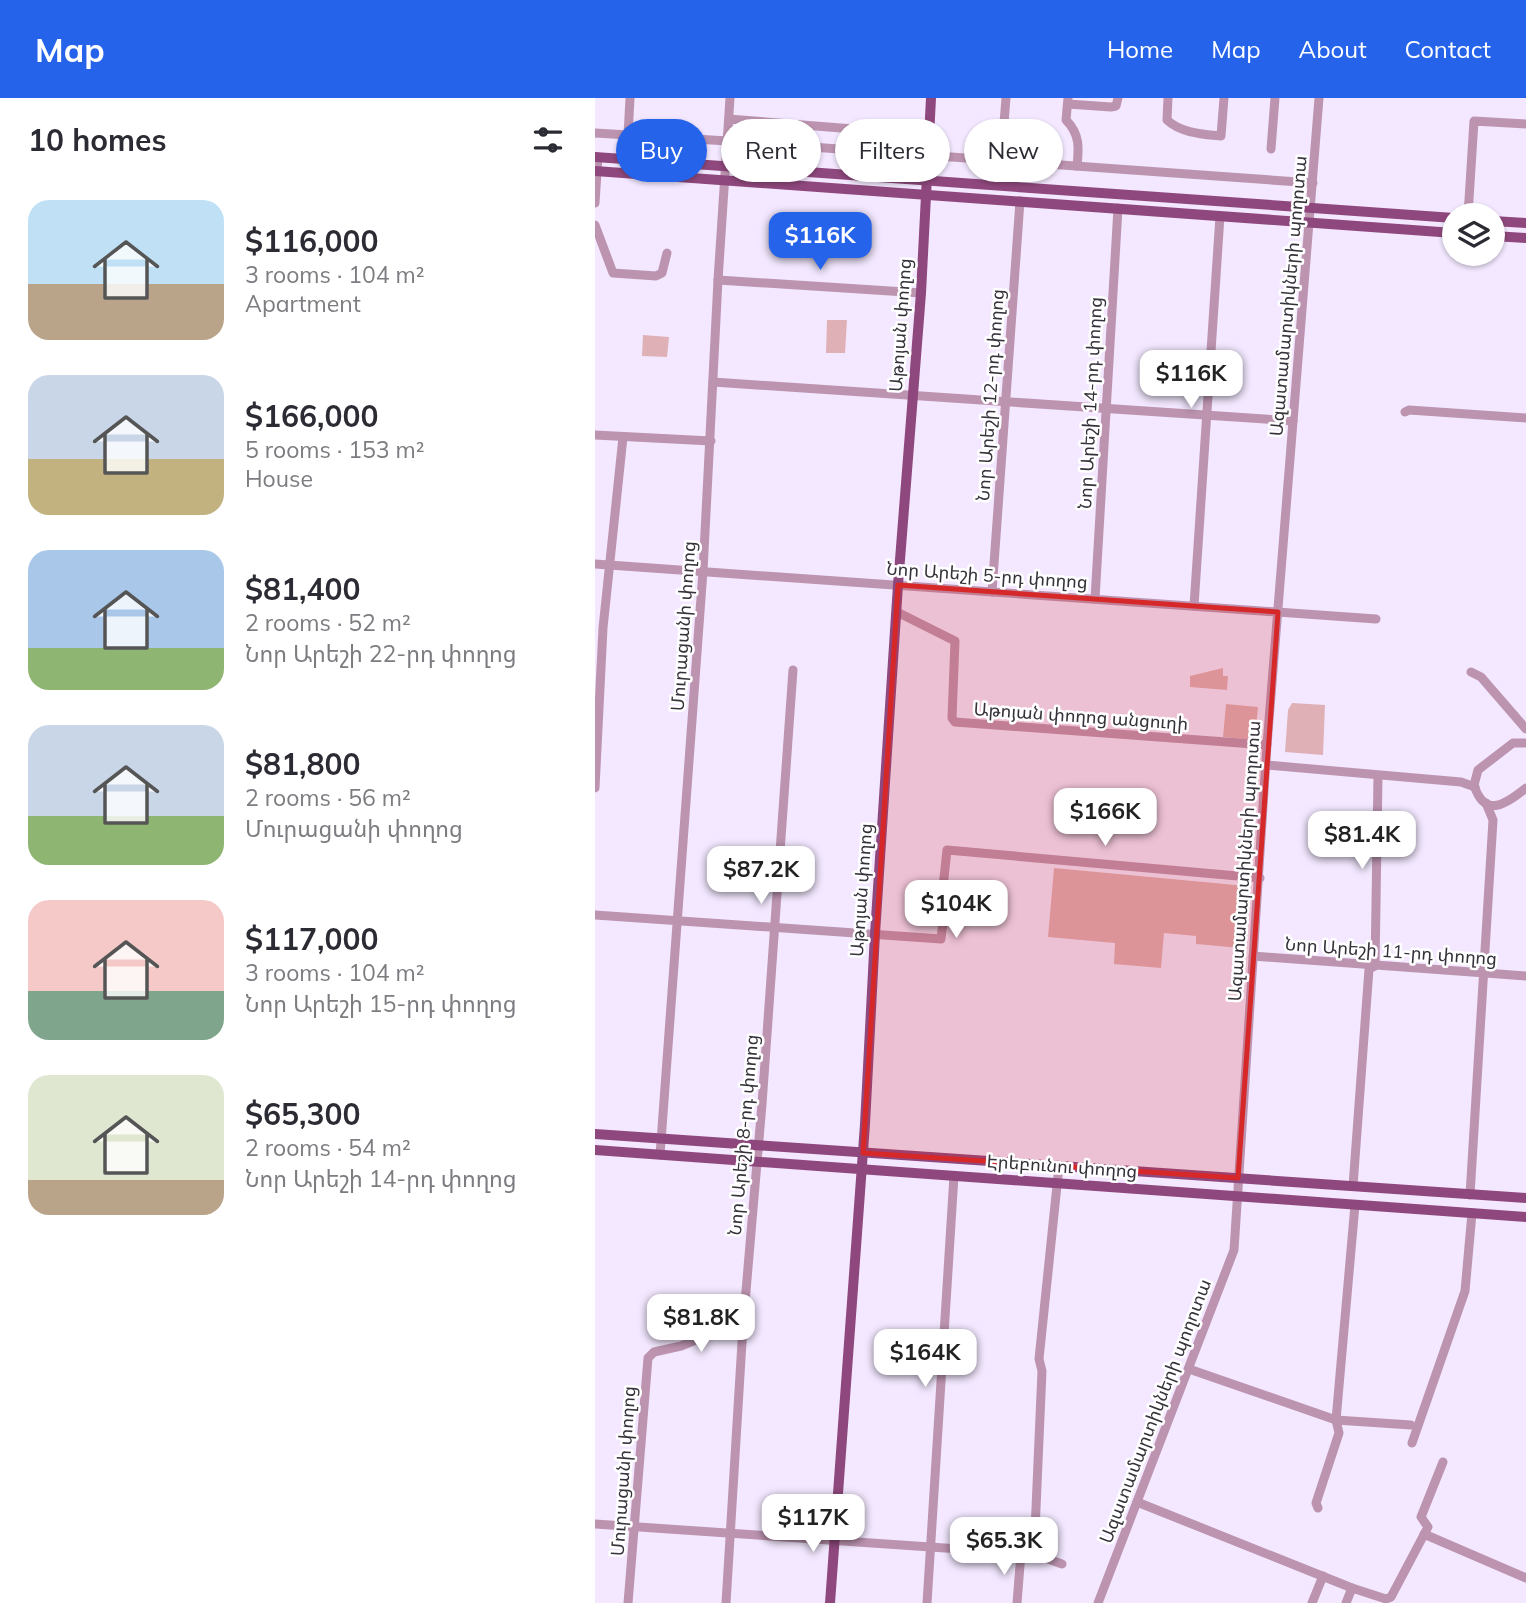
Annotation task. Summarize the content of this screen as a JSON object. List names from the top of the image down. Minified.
{"streets":{"main road":["Աթոյան փողոց","Էրեբունու փողոց"],"street":["Ազատամարտիկների պողոտա","Նոր Արեշի 12-րդ փողոց","Նոր Արեշի 14-րդ փողոց","Նոր Արեշի 5-րդ փողոց","Մուրացանի փողոց","Աթոյան փողոց անցուղի","Նոր Արեշի 11-րդ փողոց","Նոր Արեշի 8-րդ փողոց"]},"crossings":[["Ազատամարտիկների պողոտա","Նոր Արեշի 5-րդ փողոց"],["Ազատամարտիկների պողոտա","Աթոյան փողոց անցուղի"],["Ազատամարտիկների պողոտա","Նոր Արեշի 11-րդ փողոց"],["Ազատամարտիկների պողոտա","Էրեբունու փողոց"],["Աթոյան փողոց","Նոր Արեշի 5-րդ փողոց"],["Աթոյան փողոց","Աթոյան փողոց անցուղի"],["Աթոյան փողոց","Էրեբունու փողոց"],["Նոր Արեշի 12-րդ փողոց","Նոր Արեշի 5-րդ փողոց"],["Նոր Արեշի 14-րդ փողոց","Նոր Արեշի 5-րդ փողոց"],["Նոր Արեշի 5-րդ փողոց","Մուրացանի փողոց"],["Մուրացանի փողոց","Նոր Արեշի 8-րդ փողոց"],["Մուրացանի փողոց","Էրեբունու փողոց"],["Նոր Արեշի 8-րդ փողոց","Էրեբունու փողոց"]],"page":{"header":"Map","nav":["Home","Map","About","Contact"],"heading":"10 homes","chip":["Buy","Rent","Filters","New"],"list":[{"name":"$116,000","note":"3 rooms · 104 m² · Apartment"},{"name":"$166,000","note":"5 rooms · 153 m² · House"},{"name":"$81,400","note":"2 rooms · 52 m² · Նոր Արեշի 22-րդ փողոց"},{"name":"$81,800","note":"2 rooms · 56 m² · Մուրացանի փողոց"},{"name":"$117,000","note":"3 rooms · 104 m² · Նոր Արեշի 15-րդ փողոց"},{"name":"$65,300","note":"2 rooms · 54 m² · Նոր Արեշի 14-րդ փողոց"}],"price":["$116K","$116K","$166K","$81.4K","$87.2K","$104K","$81.8K","$164K","$117K","$65.3K"]}}
